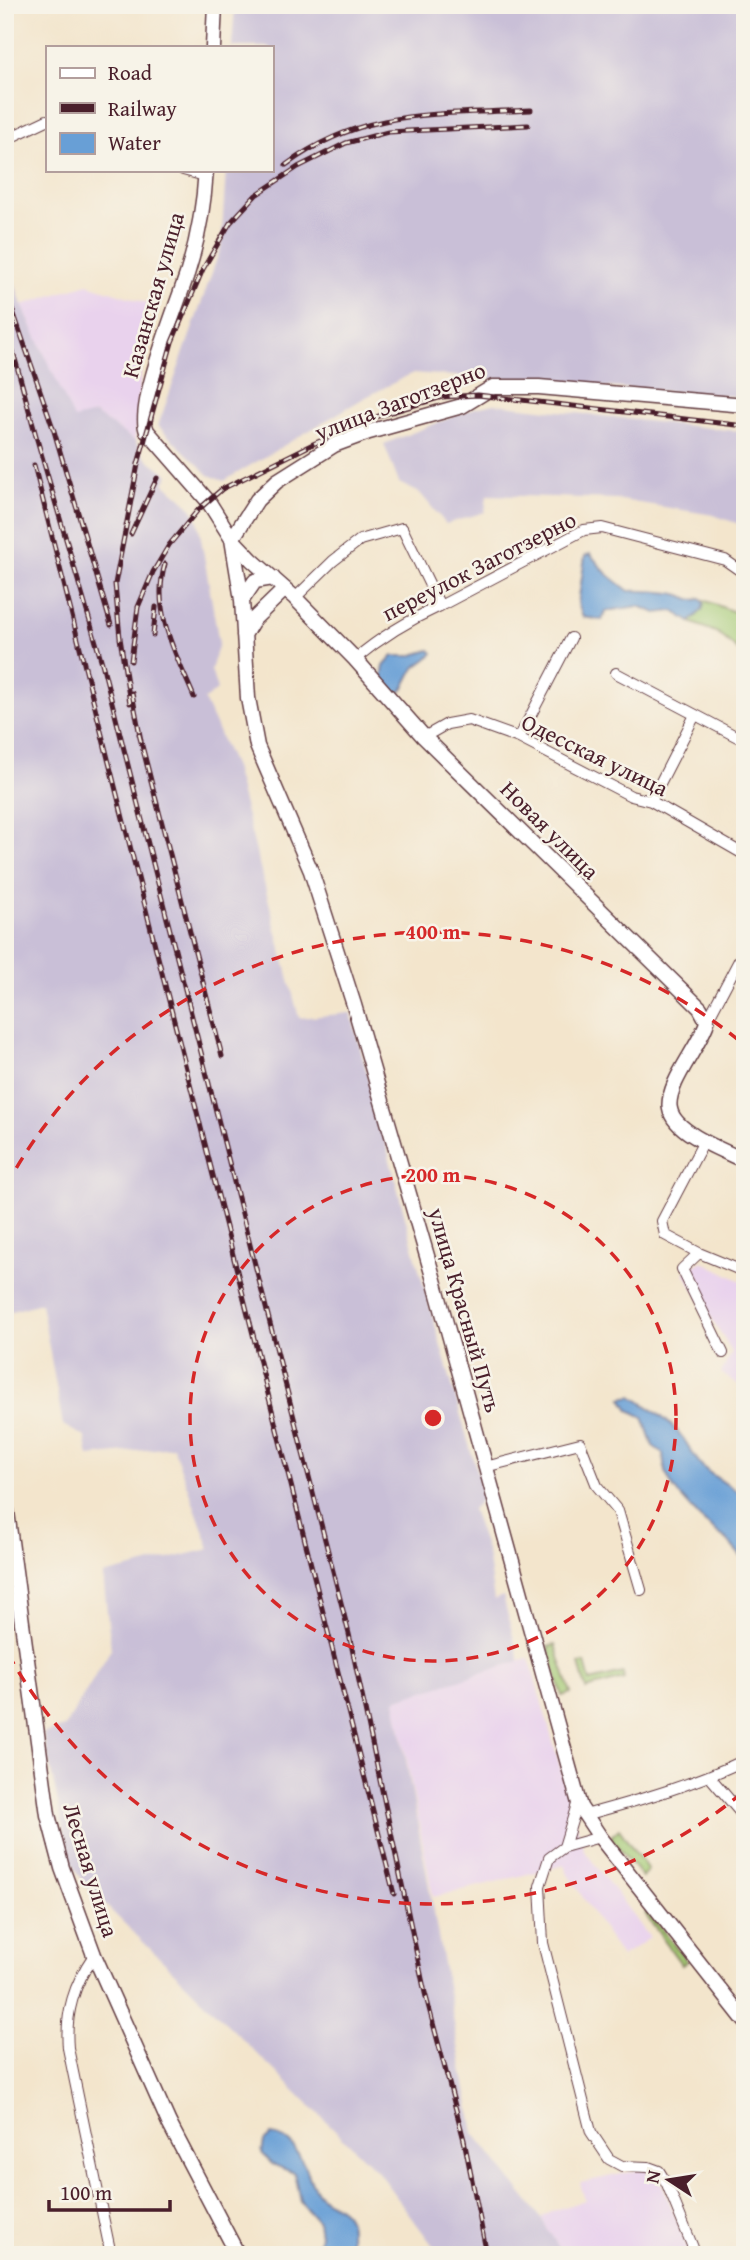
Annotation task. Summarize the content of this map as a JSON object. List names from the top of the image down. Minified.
{"streets":{"main road":["Казанская улица","улица Заготзерно","Новая улица","улица Красный Путь","Лесная улица"],"street":["переулок Заготзерно","Одесская улица"]},"crossings":[["Казанская улица","улица Красный Путь"],["улица Заготзерно","Новая улица"],["улица Заготзерно","улица Красный Путь"],["переулок Заготзерно","Новая улица"],["Одесская улица","Новая улица"],["Новая улица","улица Красный Путь"]],"legend":["Road","Railway","Water"],"scale_bar":"100 m","north":"left","rings":["400 m","200 m"]}
